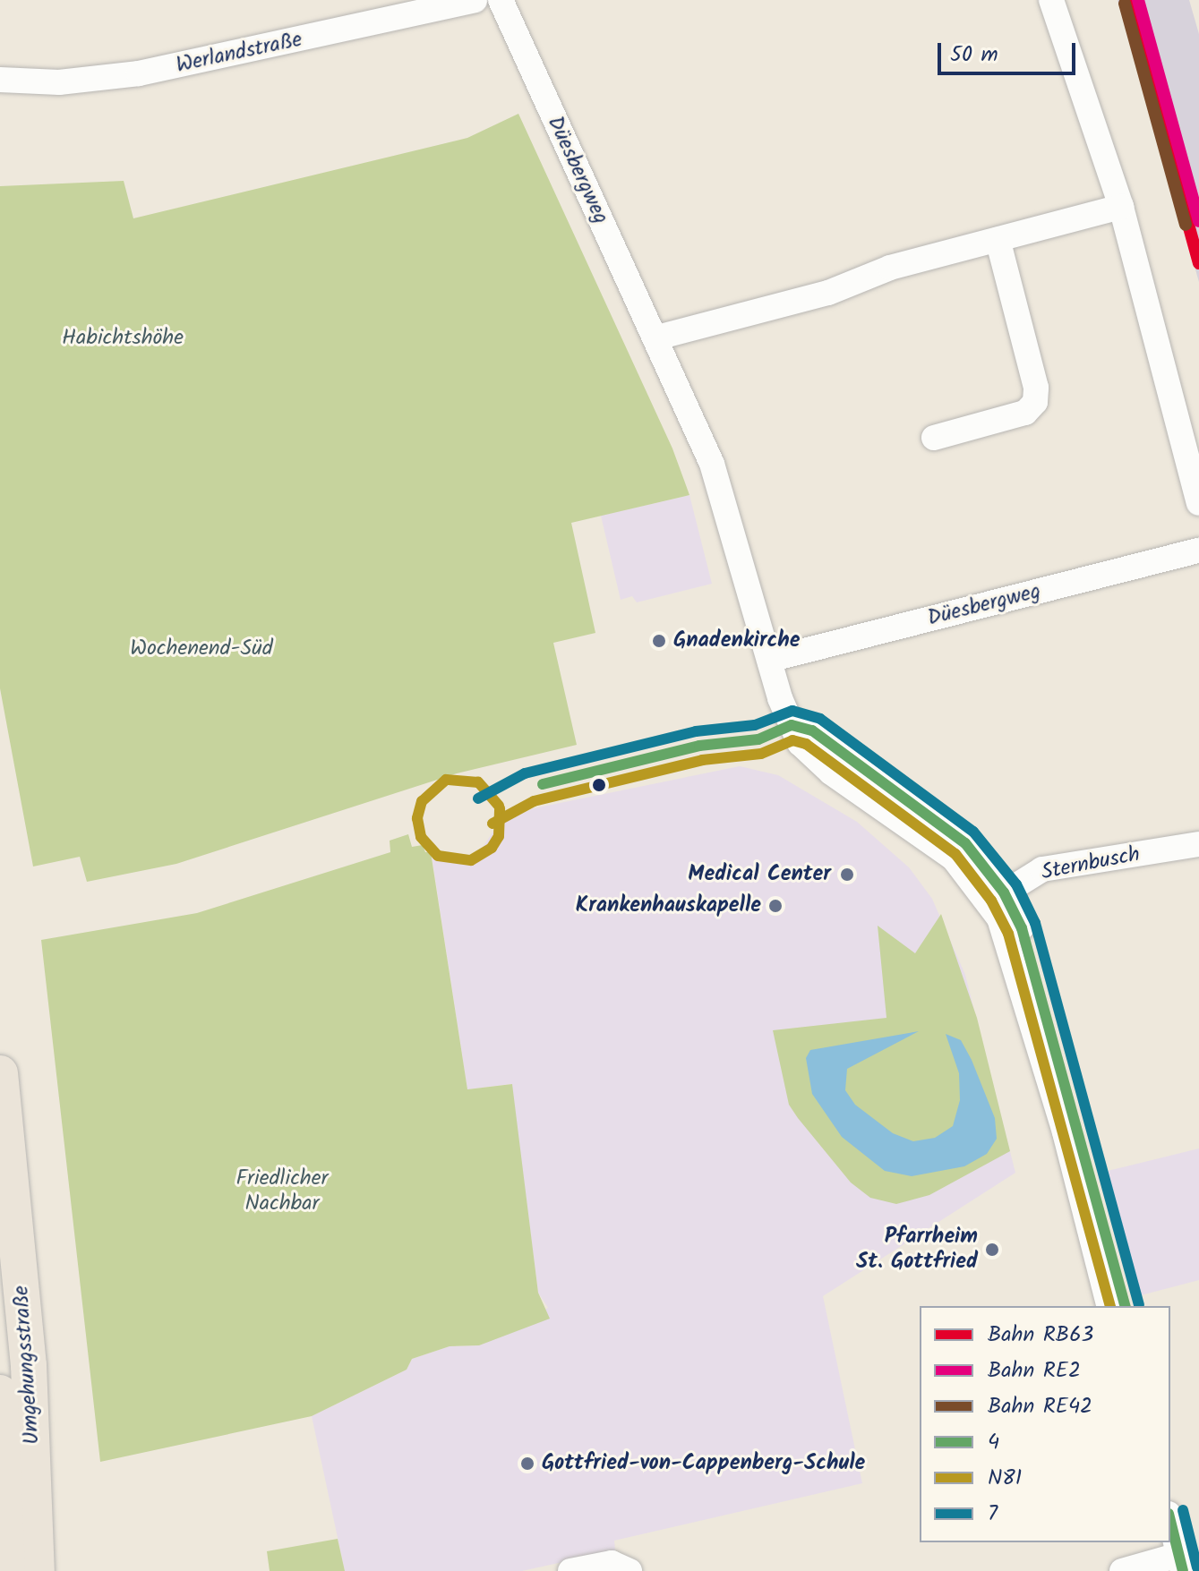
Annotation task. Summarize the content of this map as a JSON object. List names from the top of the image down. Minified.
{"streets":{"highway":["Umgehungsstraße"],"street":["Werlandstraße","Düesbergweg","Sternbusch"]},"crossings":[["Düesbergweg","Sternbusch"]],"parks":["Habichtshöhe","Wochenend-Süd","Friedlicher Nachbar"],"places":["Gnadenkirche","Medical Center","Krankenhauskapelle","Pfarrheim St. Gottfried","Gottfried-von-Cappenberg-Schule"],"lines":["rail line RB63","rail line RE2","rail line RE42","transit line 7","transit line 4","transit line N81"],"legend":["Bahn RB63","Bahn RE2","Bahn RE42","4","N81","7"],"scale_bar":"50 m"}
